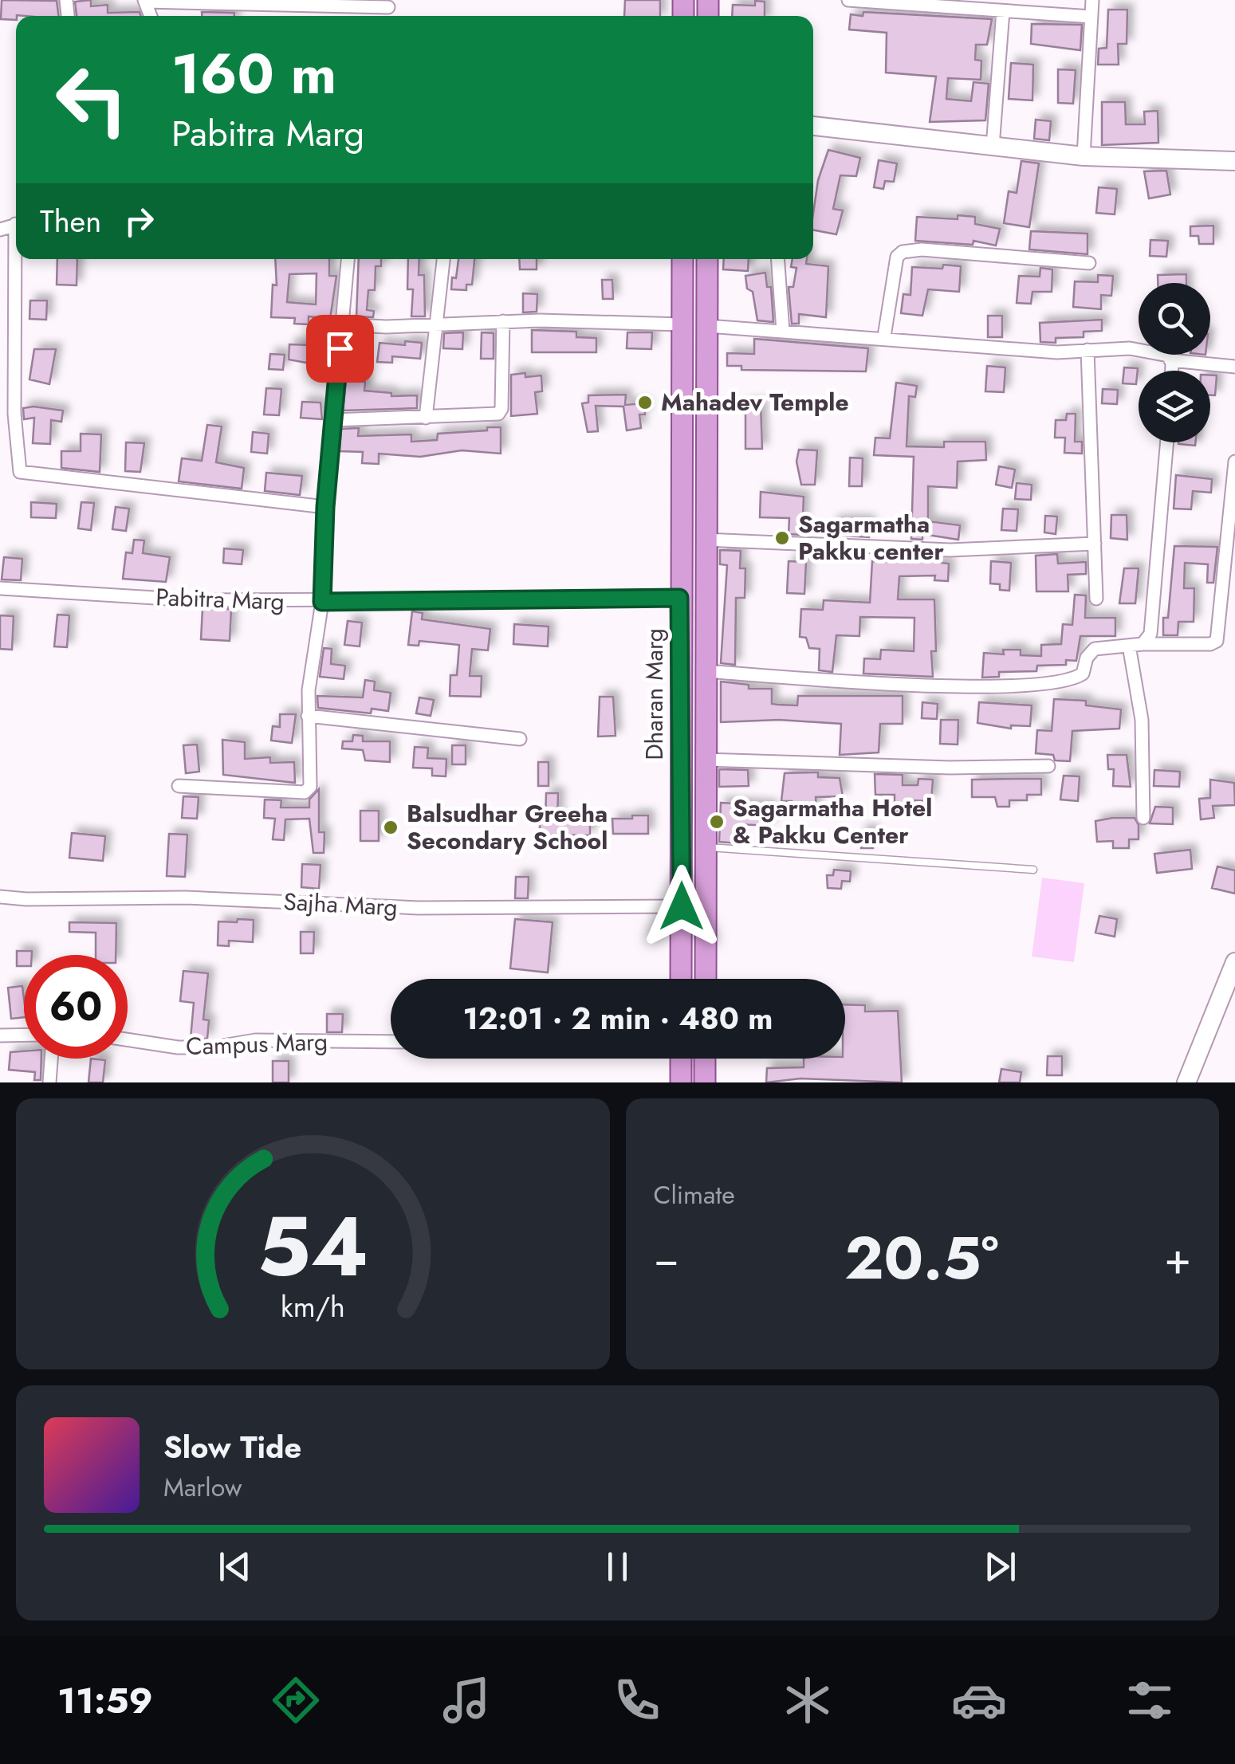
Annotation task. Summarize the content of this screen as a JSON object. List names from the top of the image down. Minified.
{"streets":{"main road":["Dharan Marg"],"street":["Pabitra Marg","Sajha Marg","Campus Marg"]},"crossings":[["Pabitra Marg","Dharan Marg"],["Dharan Marg","Sajha Marg"]],"places":["Mahadev Temple","Sagarmatha Pakku center","Sagarmatha Hotel & Pakku Center","Balsudhar Greeha Secondary School"],"page":{"turn":["160 m","Pabitra Marg"],"then":"Then","limit":"60","trip":"12:01 · 2 min · 480 m","tile":"Climate","heat":["−","20.5°","+"],"song":["Slow Tide","Marlow"],"tabs":"11:59","gauge":["54","km/h"]}}
